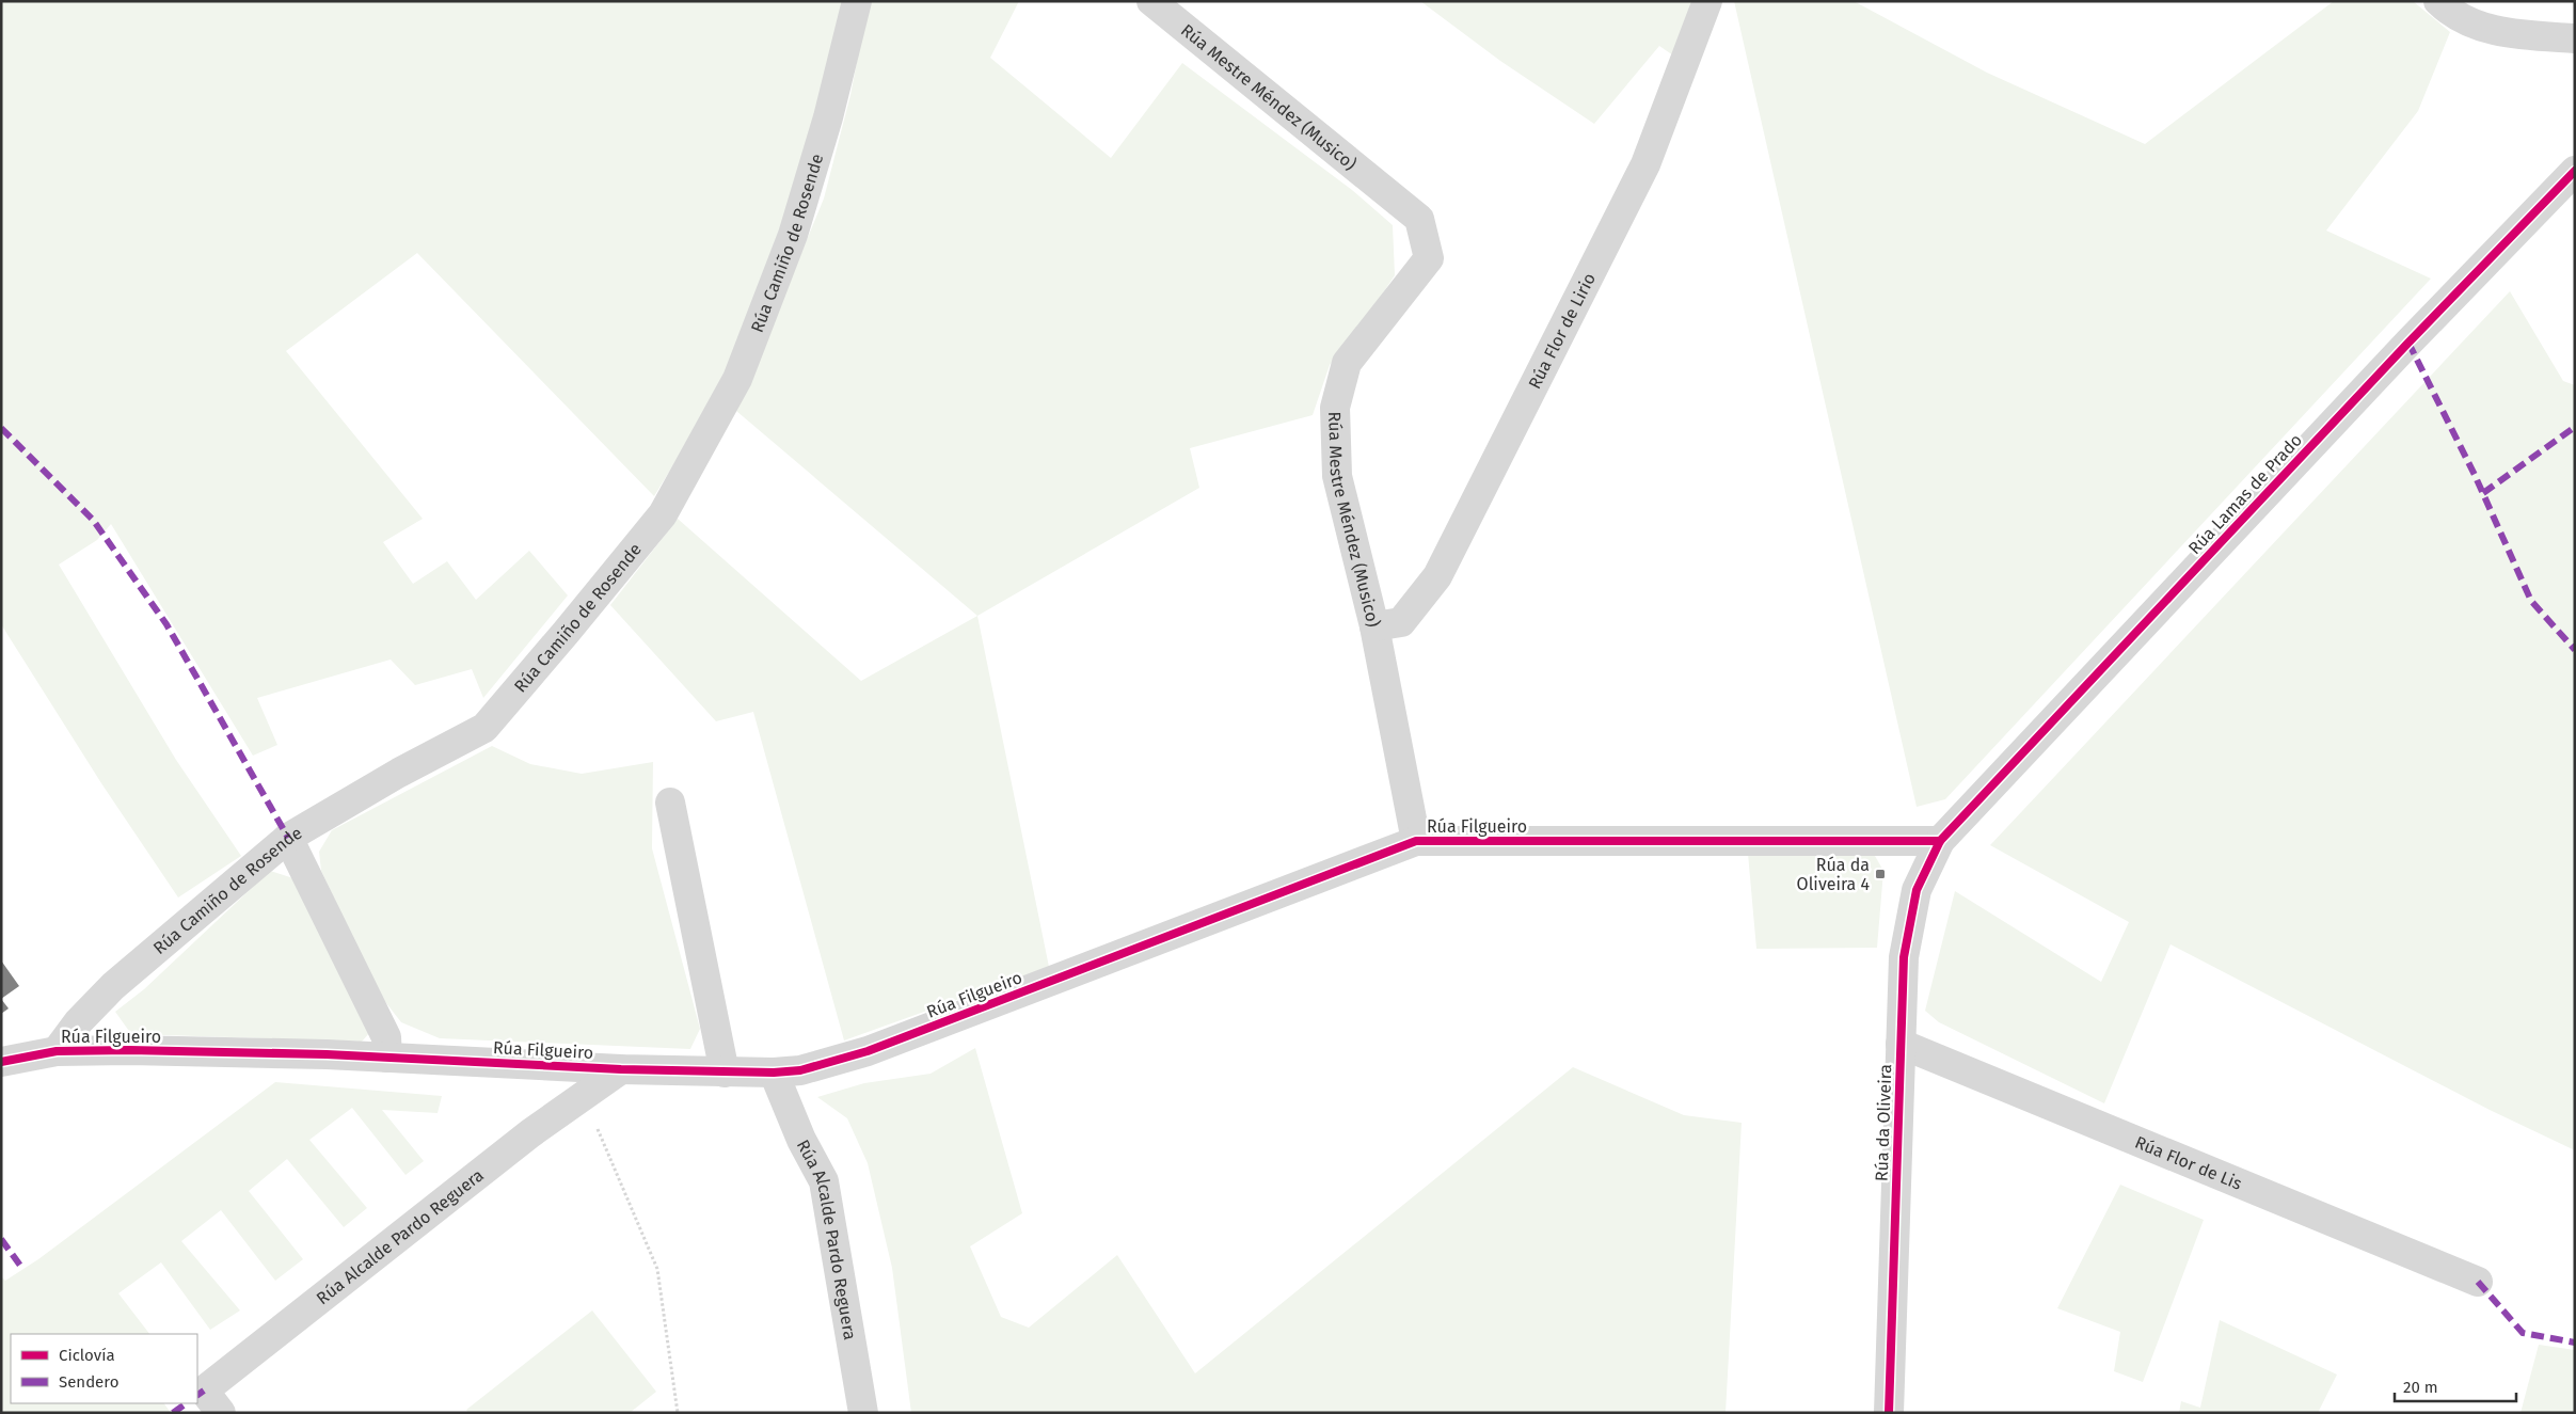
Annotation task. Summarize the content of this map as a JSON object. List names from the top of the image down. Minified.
{"streets":{"street":["Rúa Mestre Méndez (Musico)","Rúa Camiño de Rosende","Rúa Flor de Lirio","Rúa Lamas de Prado","Rúa Filgueiro","Rúa da Oliveira","Rúa Flor de Lis","Rúa Alcalde Pardo Reguera"]},"crossings":[["Rúa Mestre Méndez (Musico)","Rúa Flor de Lirio"],["Rúa Mestre Méndez (Musico)","Rúa Filgueiro"],["Rúa Camiño de Rosende","Rúa Filgueiro"],["Rúa Lamas de Prado","Rúa Filgueiro"],["Rúa Lamas de Prado","Rúa da Oliveira"],["Rúa Filgueiro","Rúa da Oliveira"],["Rúa Filgueiro","Rúa Alcalde Pardo Reguera"],["Rúa da Oliveira","Rúa Flor de Lis"]],"places":{"transit":["Rúa da Oliveira 4"]},"legend":["Ciclovía","Sendero"],"scale_bar":"20 m"}
